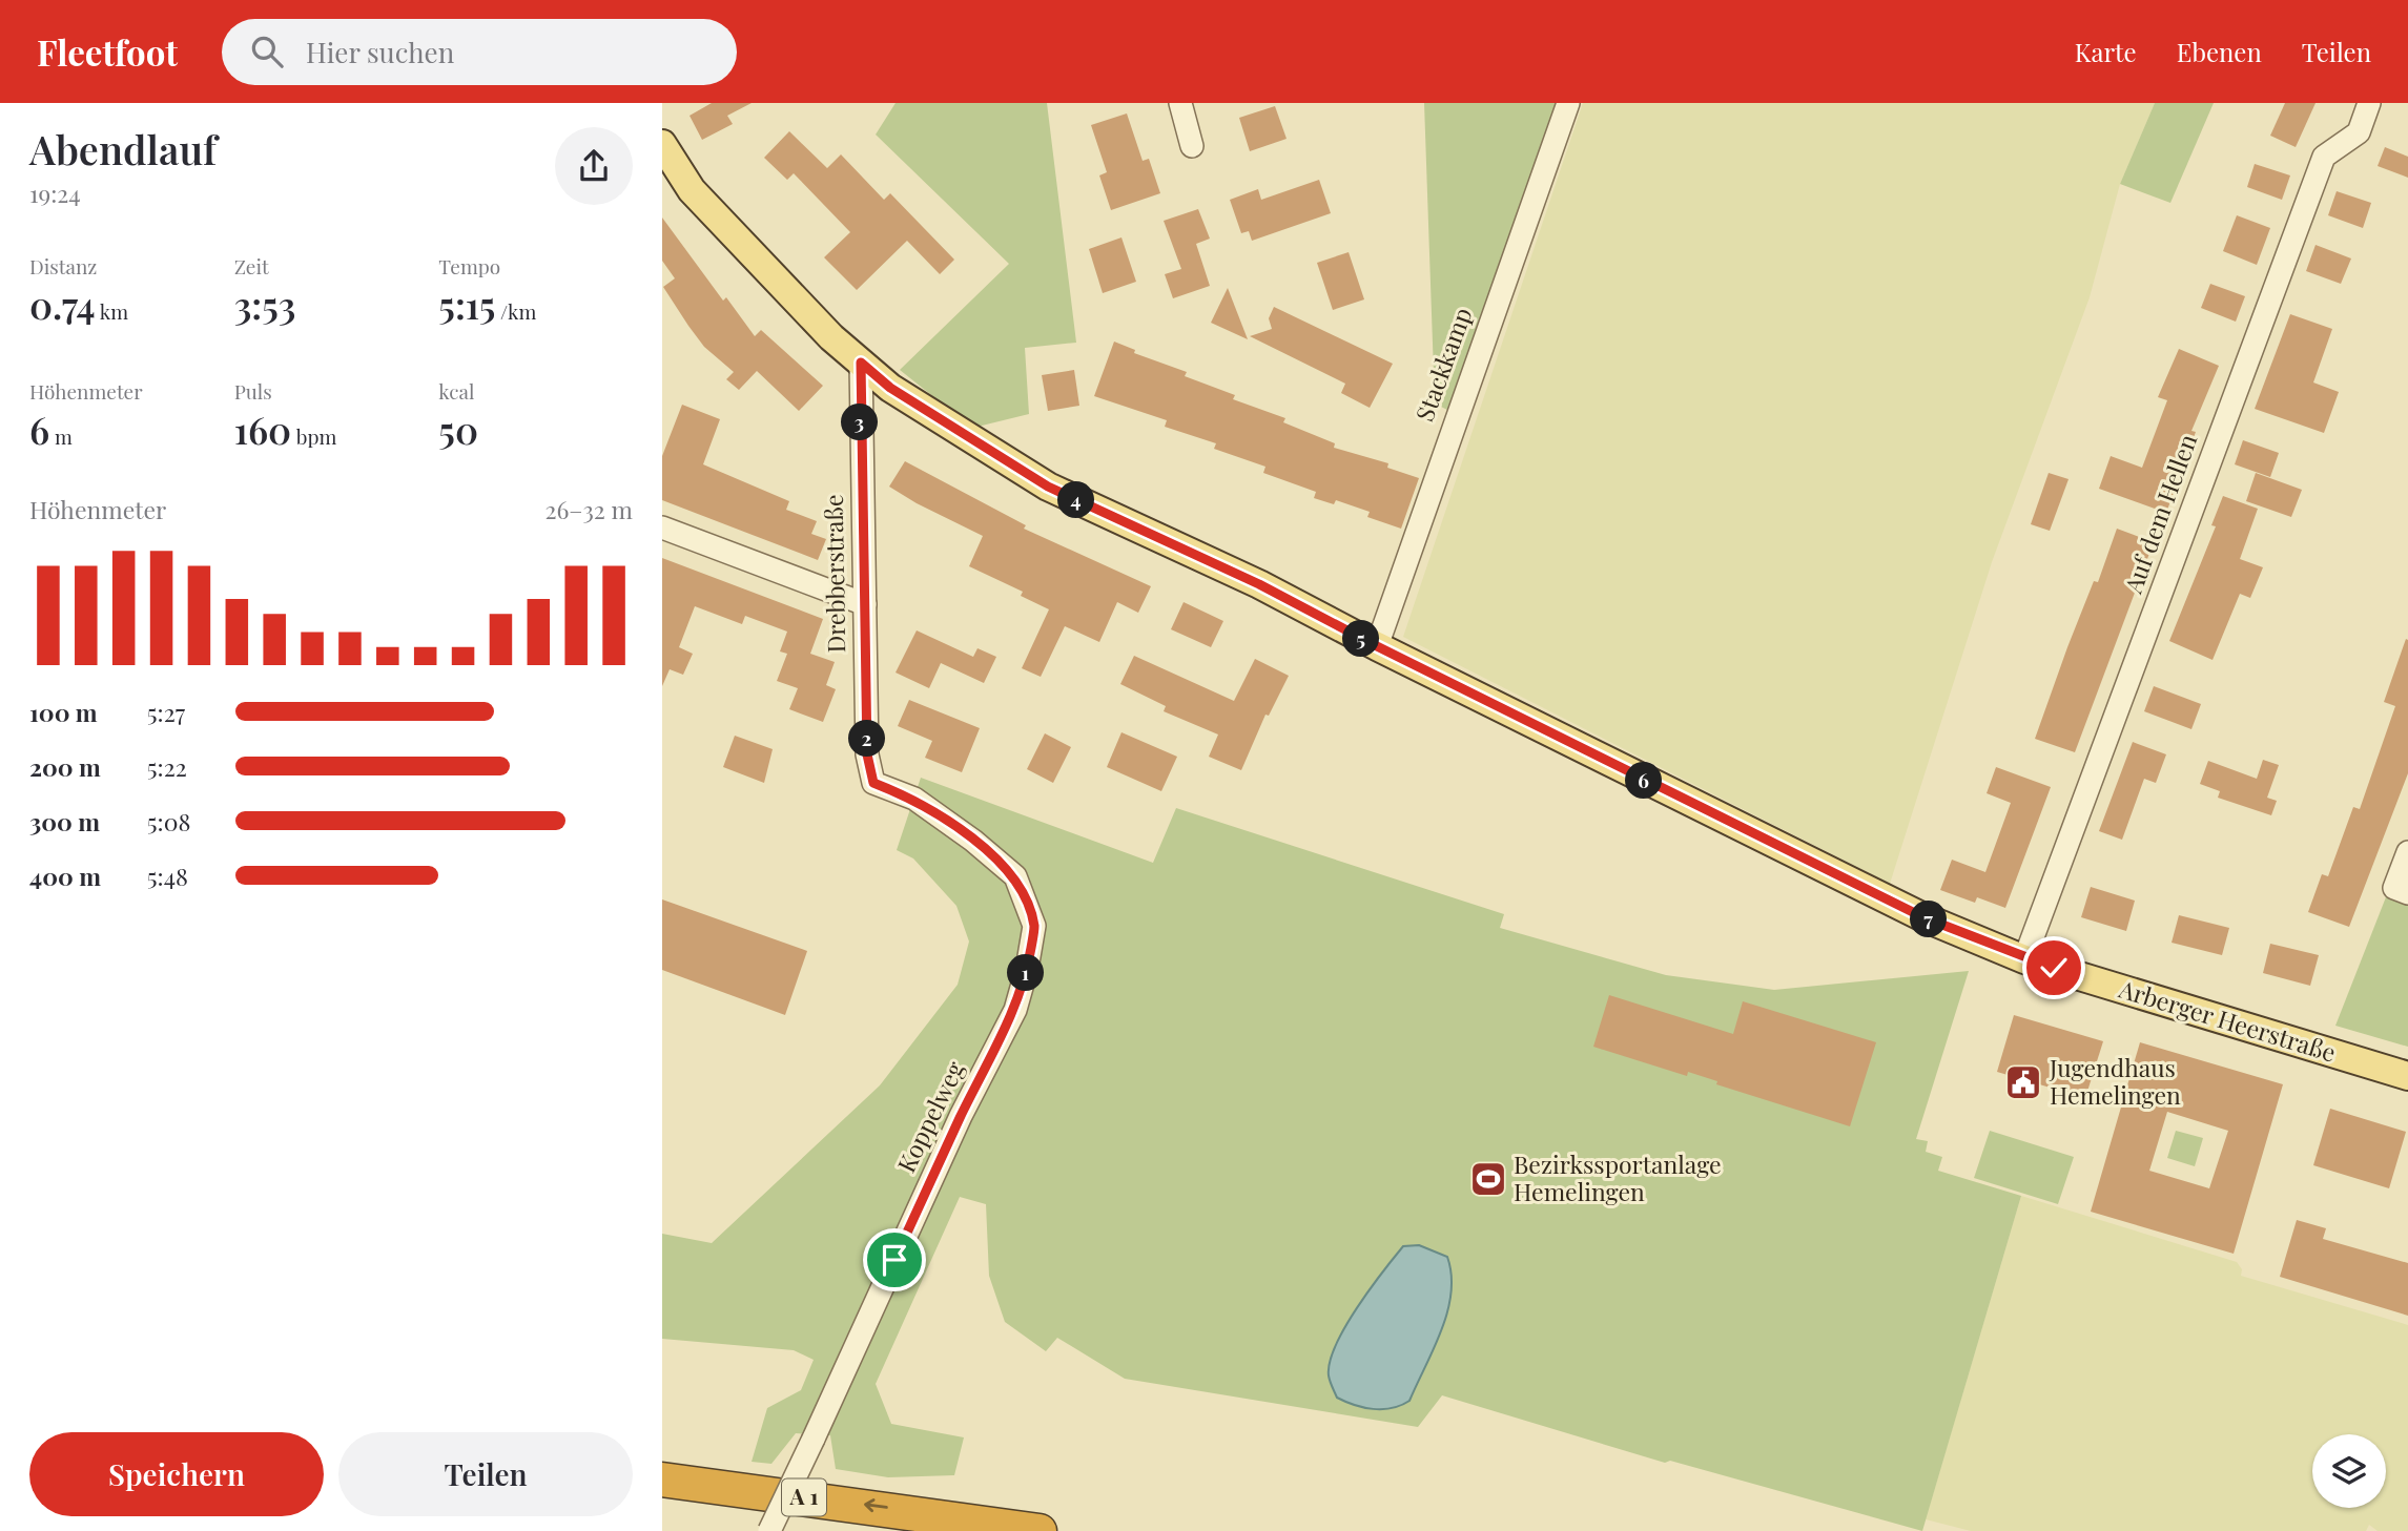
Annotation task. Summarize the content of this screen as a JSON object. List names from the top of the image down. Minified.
{"streets":{"highway":["A 1"],"main road":["Arberger Heerstraße"],"street":["Stackkamp","Auf dem Hellen","Drebberstraße","Koppelweg"]},"crossings":[["Stackkamp","Arberger Heerstraße"],["Auf dem Hellen","Arberger Heerstraße"],["Drebberstraße","Arberger Heerstraße"],["Drebberstraße","Koppelweg"]],"places":{"public building":["Jugendhaus Hemelingen"],"sports":["Bezirkssportanlage Hemelingen"]},"page":{"header":"Fleetfoot","search":"Hier suchen","nav":["Karte","Ebenen","Teilen"],"heading":["Abendlauf","19:24"],"stats":[["Distanz","0.74 km"],["Zeit","3:53"],["Tempo","5:15 /km"],["Höhenmeter","6 m"],["Puls","160 bpm"],["kcal","50"]],"pins":["3","4","5","2","6","7","1"],"chart":["Höhenmeter","26–32 m"],"list":[{"name":"100 m","note":"5:27"},{"name":"200 m","note":"5:22"},{"name":"300 m","note":"5:08"},{"name":"400 m","note":"5:48"}],"buttons":["Speichern","Teilen"]}}
